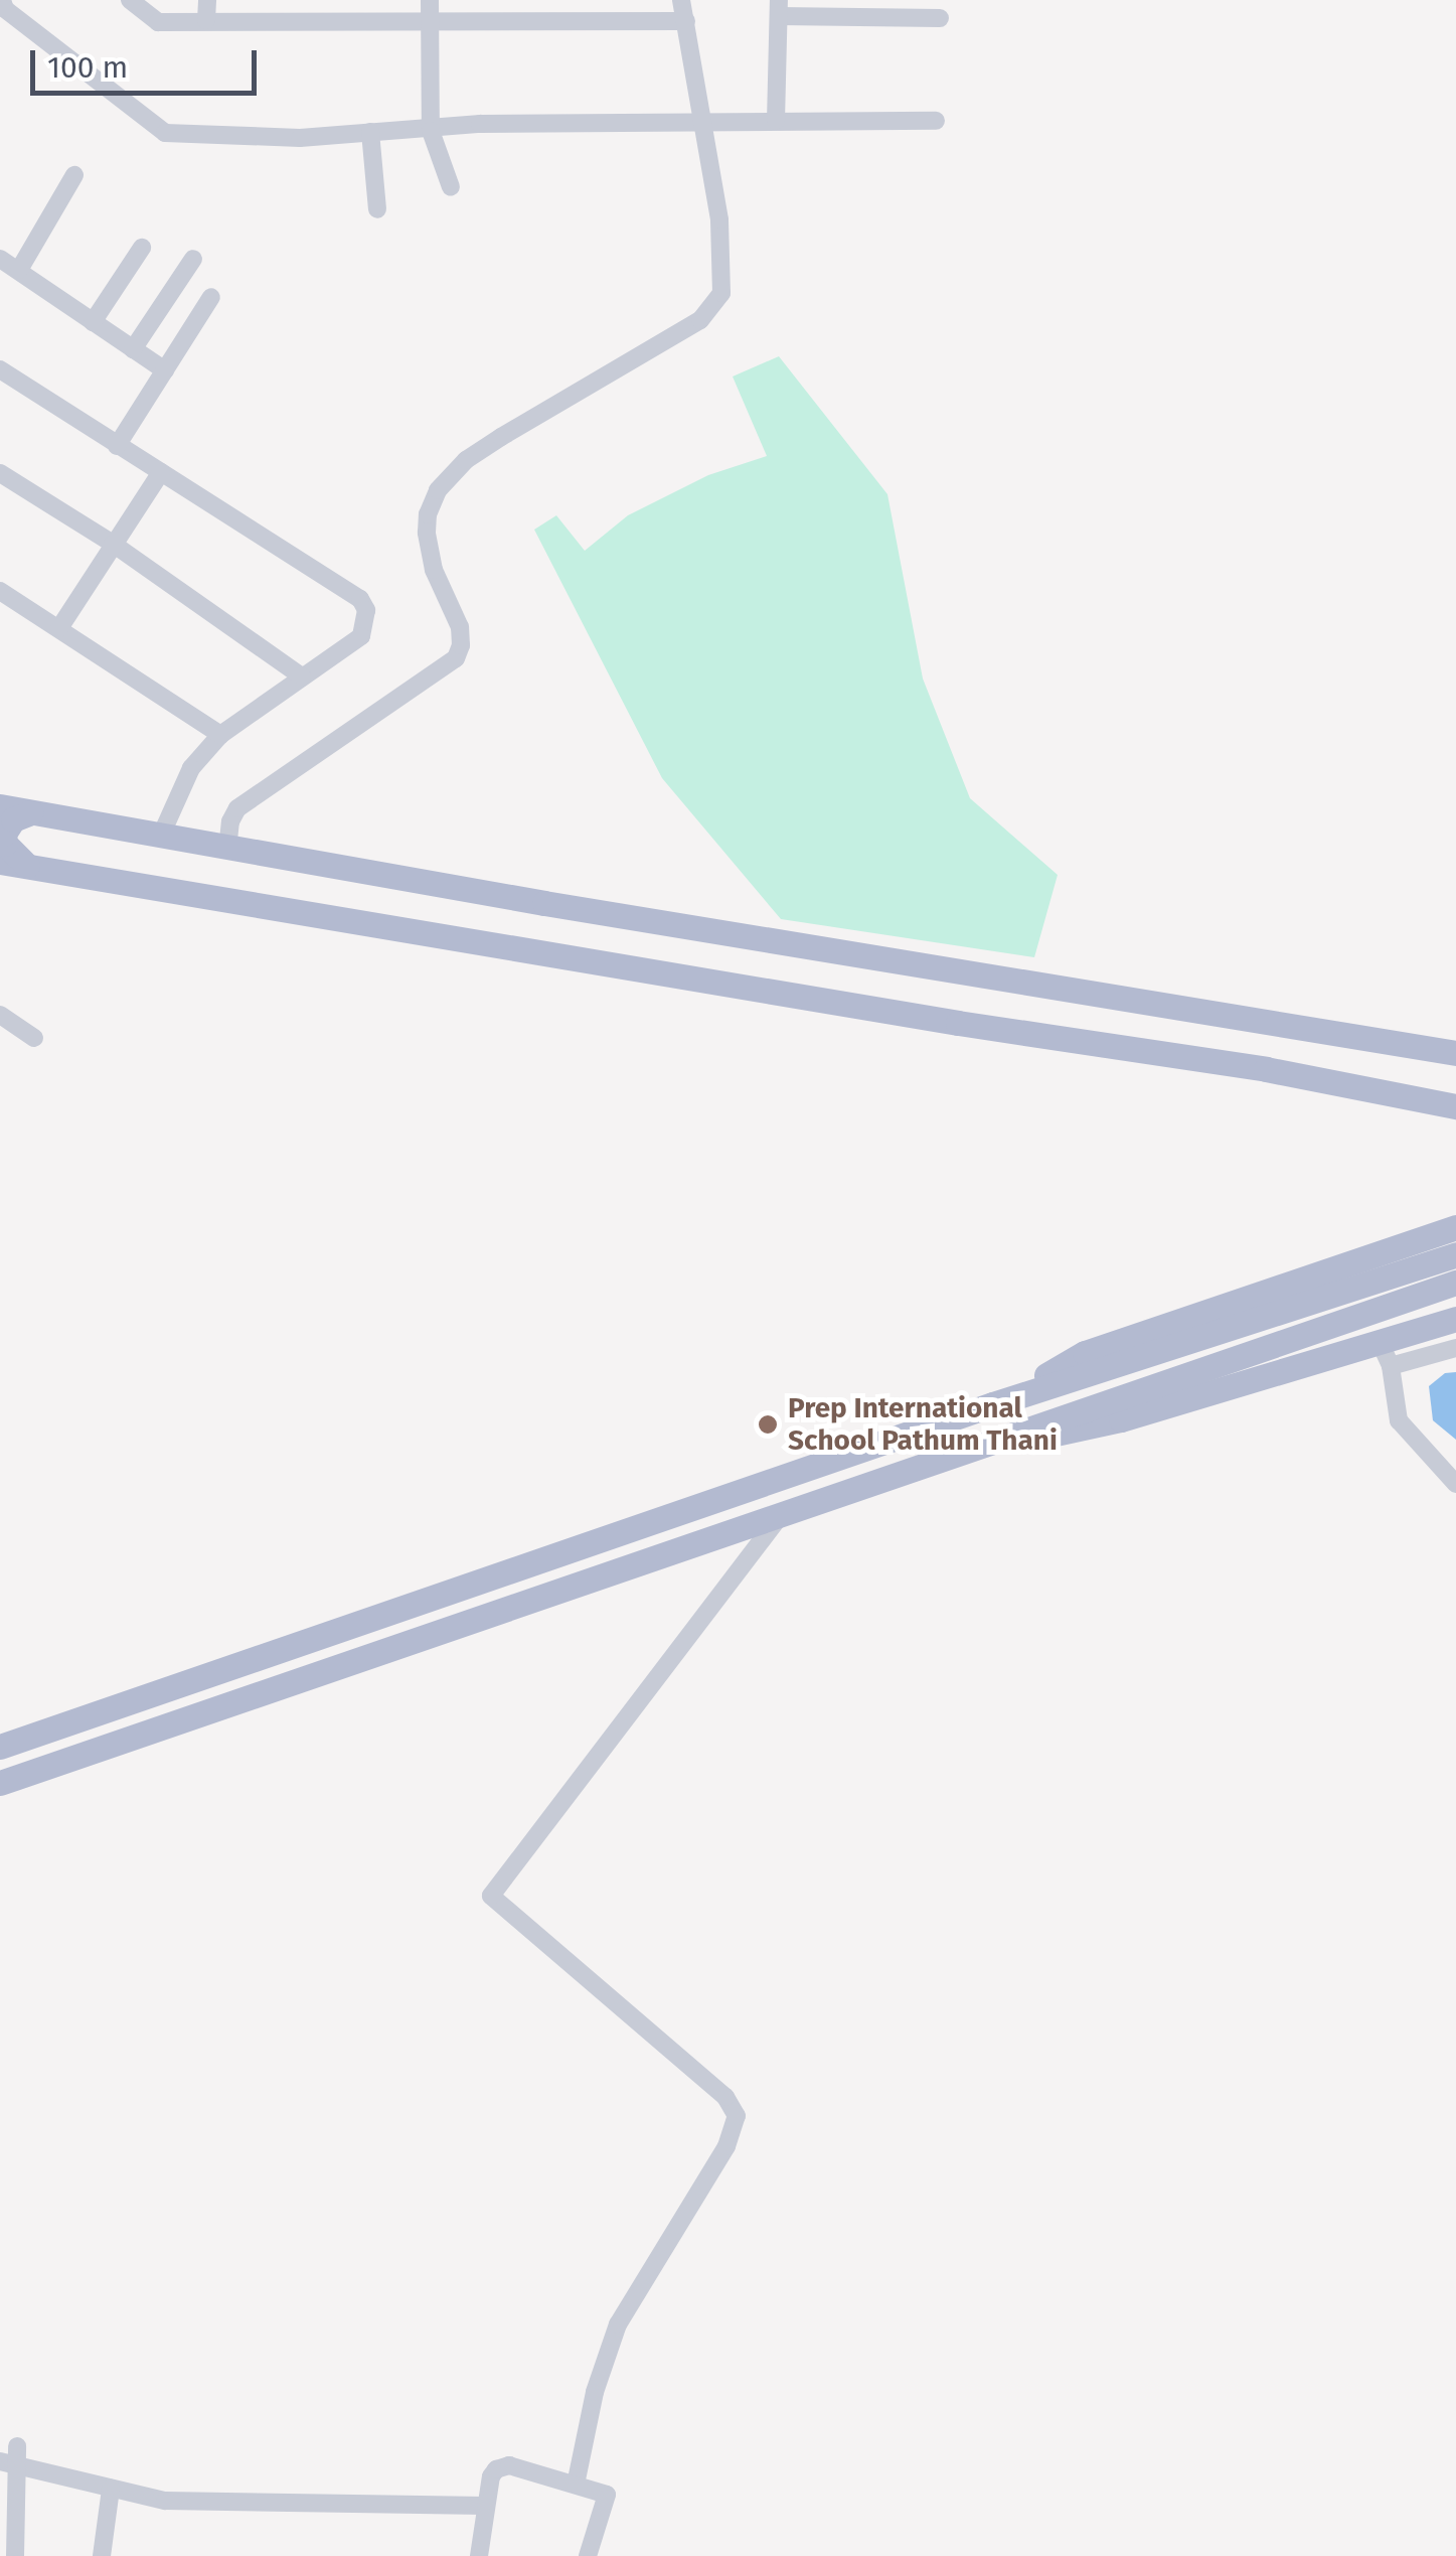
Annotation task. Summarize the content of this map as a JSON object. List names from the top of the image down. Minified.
{"places":["Prep International School Pathum Thani"],"scale_bar":"100 m"}
